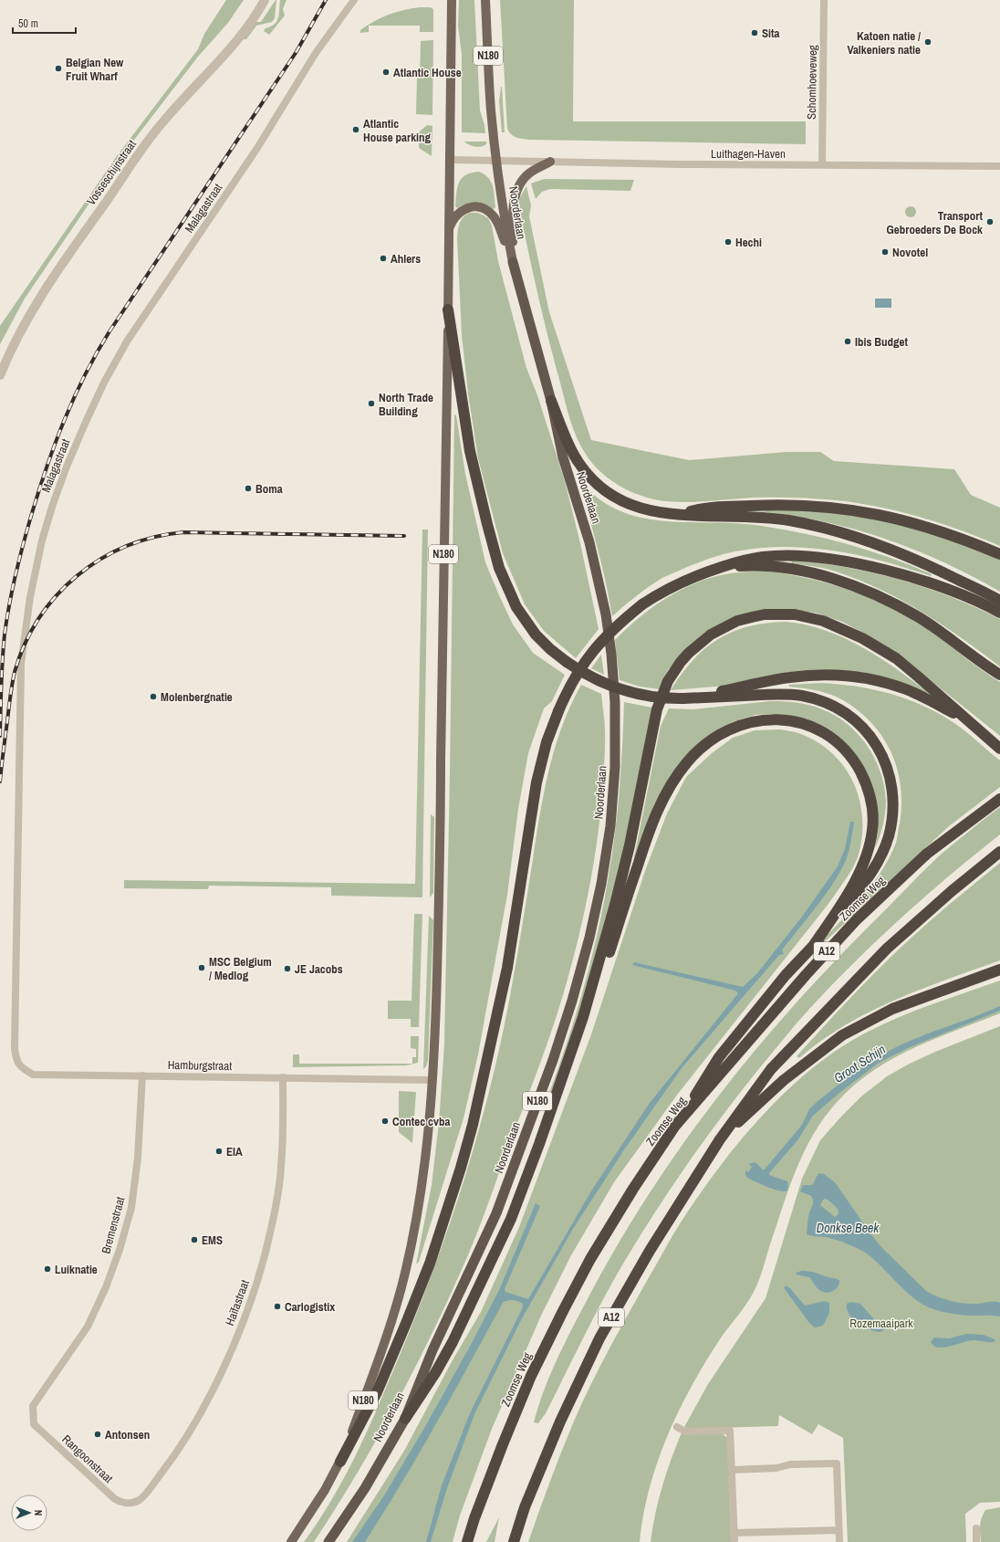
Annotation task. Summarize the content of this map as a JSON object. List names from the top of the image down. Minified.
{"streets":{"highway":["N180","Noorderlaan","Zoomse Weg","A12"],"street":["Schomhoeveweg","Luithagen-Haven","Vosseschijnstraat","Malagastraat","Hamburgstraat","Bremenstraat","Haïfastraat","Rangoonstraat"]},"crossings":[["N180","Luithagen-Haven"],["N180","Hamburgstraat"],["Schomhoeveweg","Luithagen-Haven"],["Luithagen-Haven","Noorderlaan"],["Malagastraat","Hamburgstraat"],["Hamburgstraat","Bremenstraat"],["Hamburgstraat","Haïfastraat"],["Bremenstraat","Rangoonstraat"],["Haïfastraat","Rangoonstraat"]],"water":["Groot Schijn","Donkse Beek"],"parks":["Rozemaaipark"],"places":["Sita","Katoen natie / Valkeniers natie","Belgian New Fruit Wharf","Atlantic House","Atlantic House parking","Transport Gebroeders De Bock","Hechi","Novotel","Ahlers","Ibis Budget","North Trade Building","Boma","Molenbergnatie","MSC Belgium / Medlog","JE Jacobs","Contec cvba","EIA","EMS","Luiknatie","Carlogistix","Antonsen"],"scale_bar":"50 m","north":"right"}
